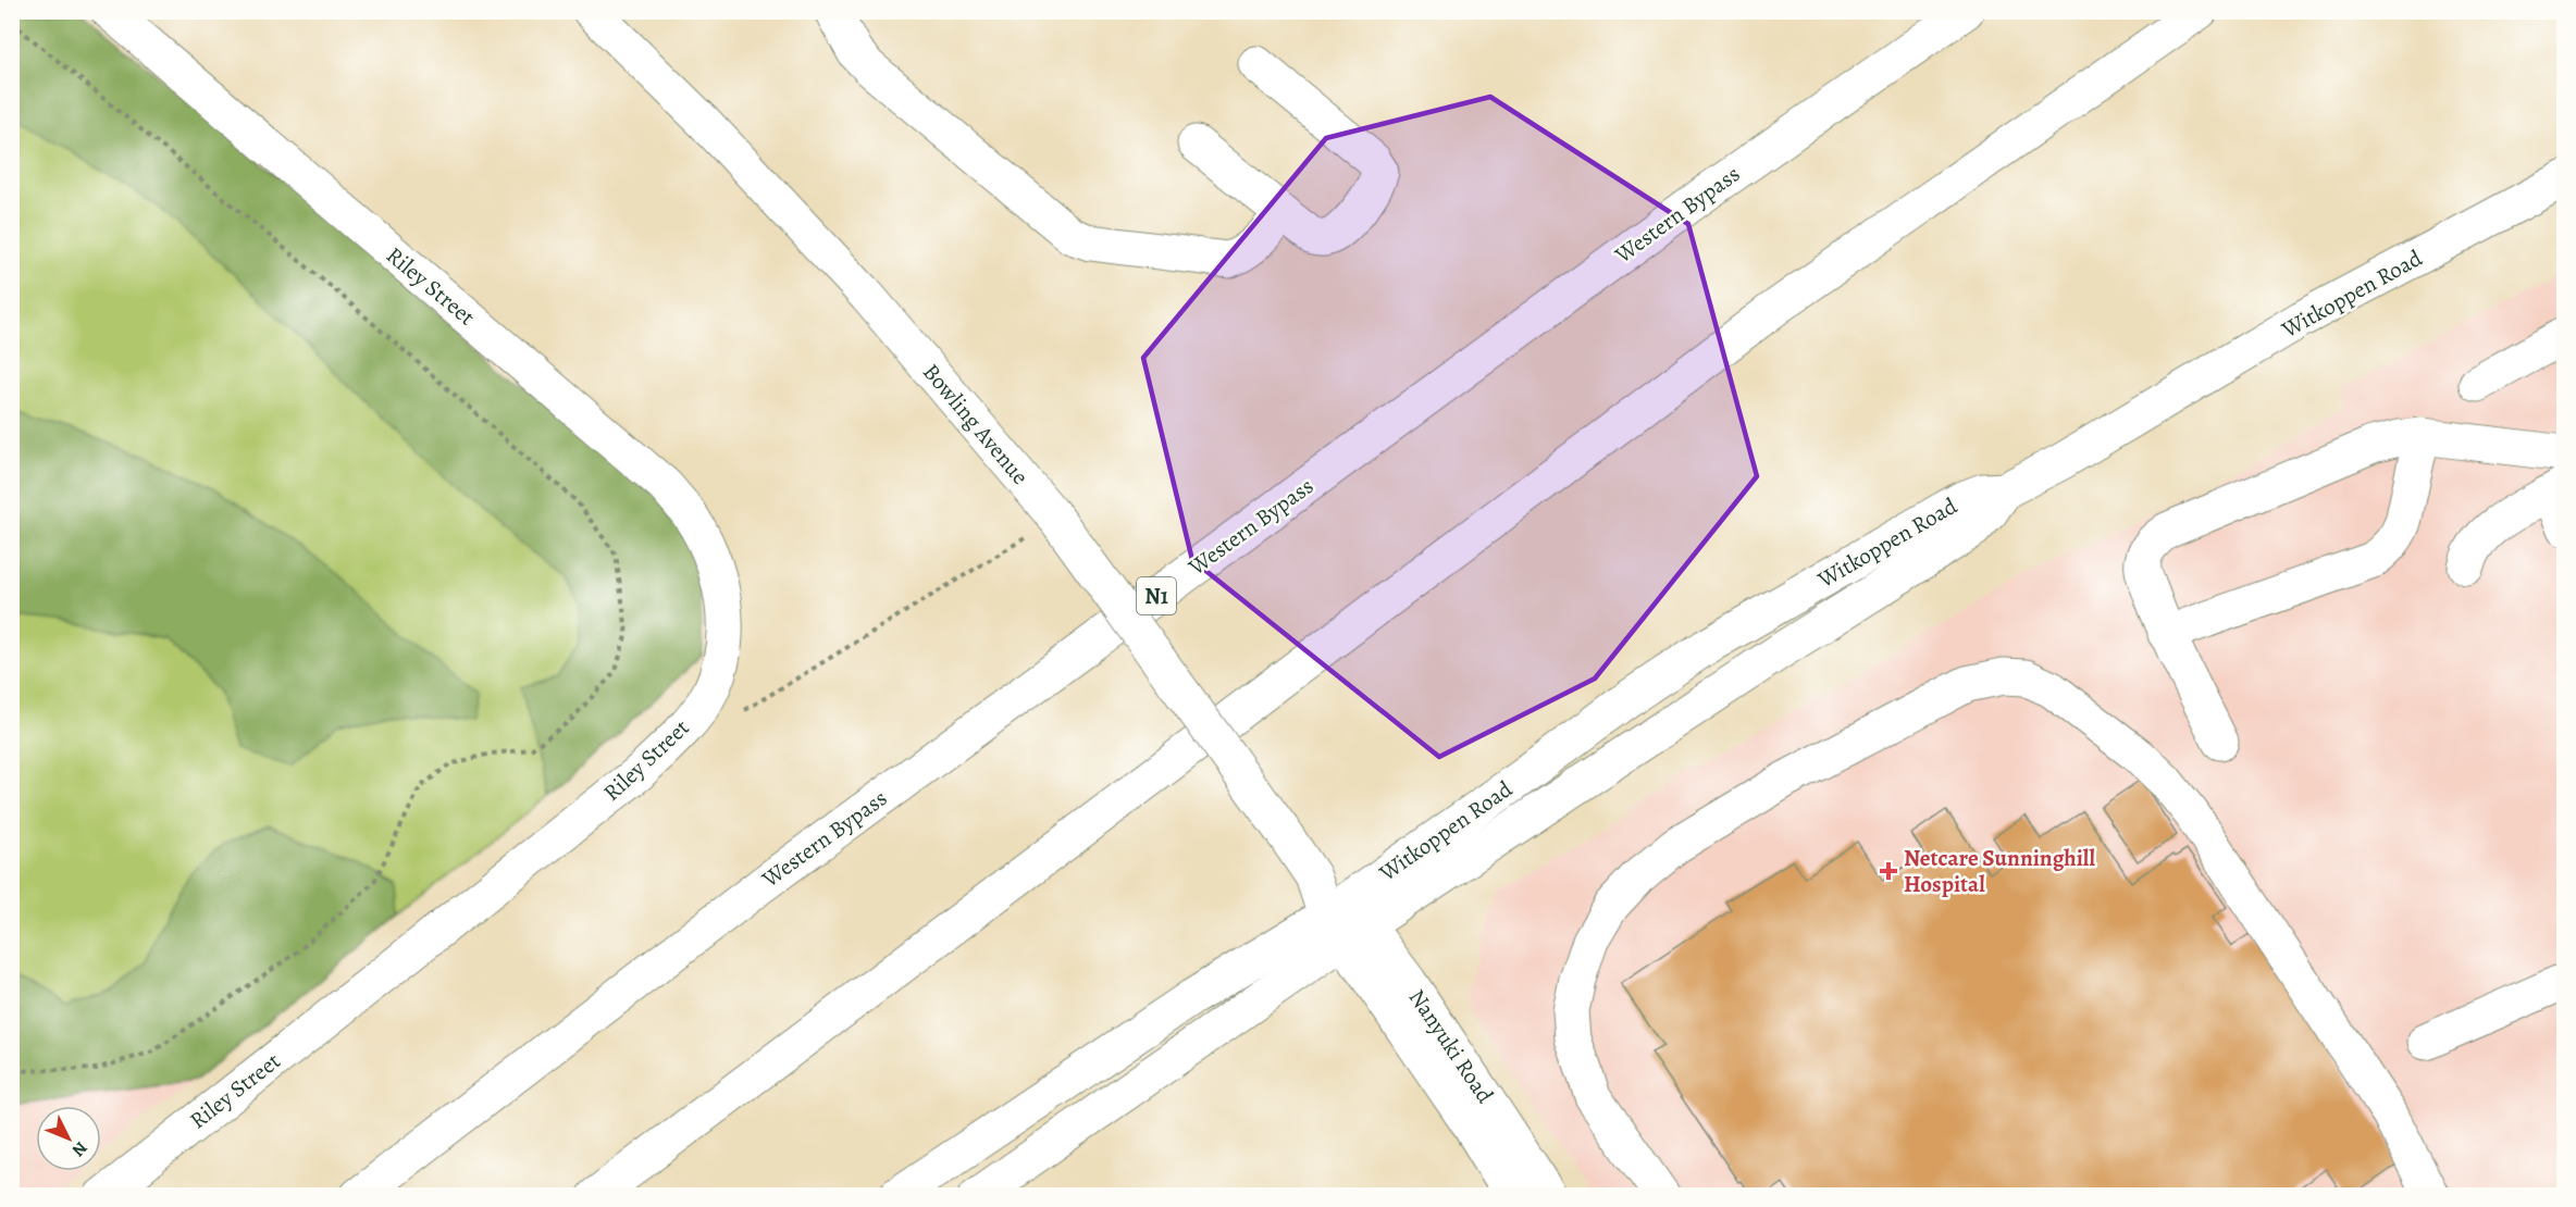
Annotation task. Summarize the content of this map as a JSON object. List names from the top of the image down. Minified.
{"streets":{"main road":["Western Bypass","Riley Street","Witkoppen Road","Bowling Avenue","N1","Nanyuki Road"]},"crossings":[["Witkoppen Road","Bowling Avenue"],["Witkoppen Road","Nanyuki Road"],["Bowling Avenue","Nanyuki Road"]],"places":{"health":["Netcare Sunninghill Hospital"]},"north":"bottom right"}
